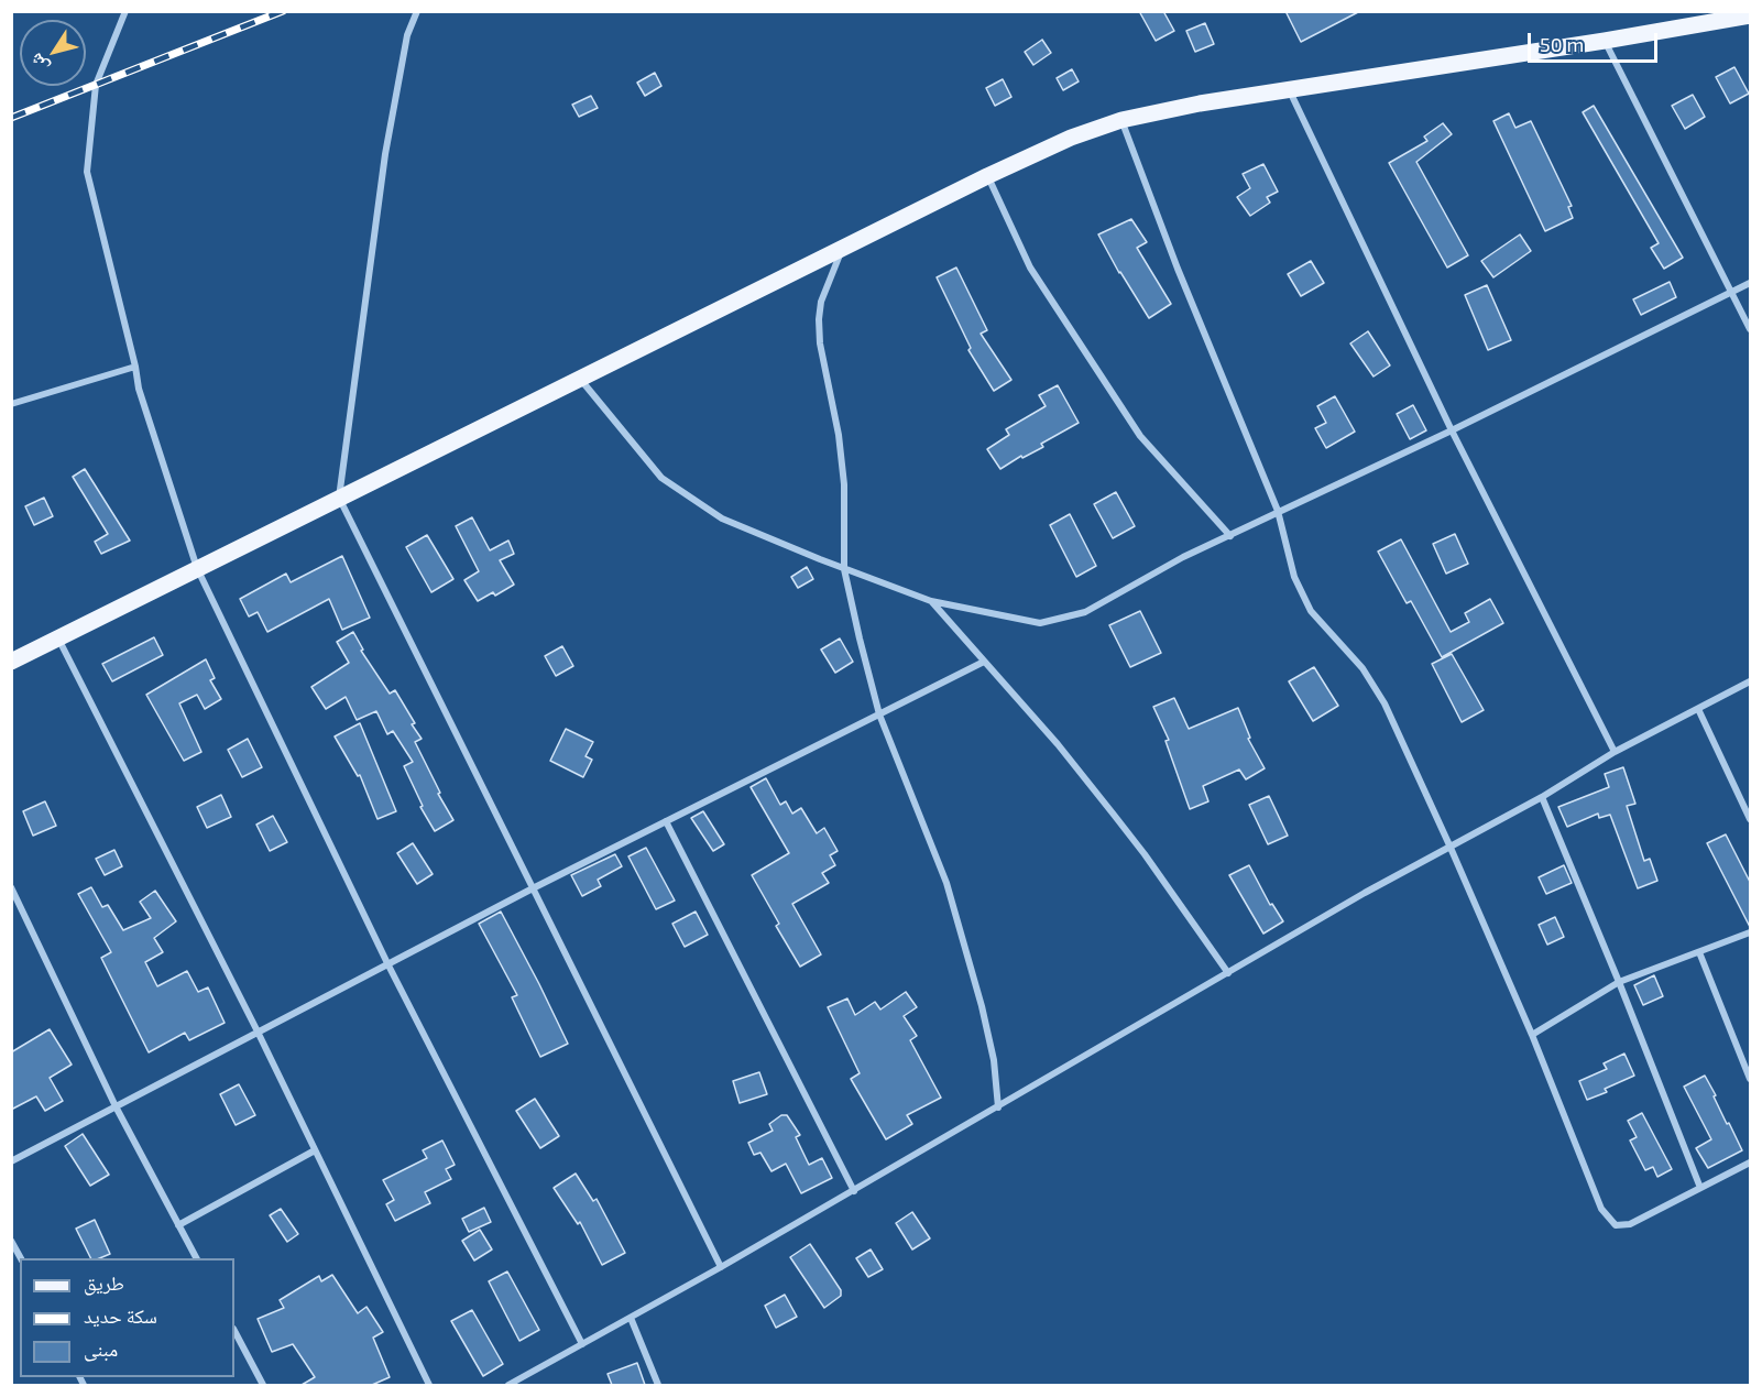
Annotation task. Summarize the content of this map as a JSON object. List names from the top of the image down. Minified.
{"legend":["طريق","سكة حديد","مبنى"],"scale_bar":"50 m","north":"bottom left"}
